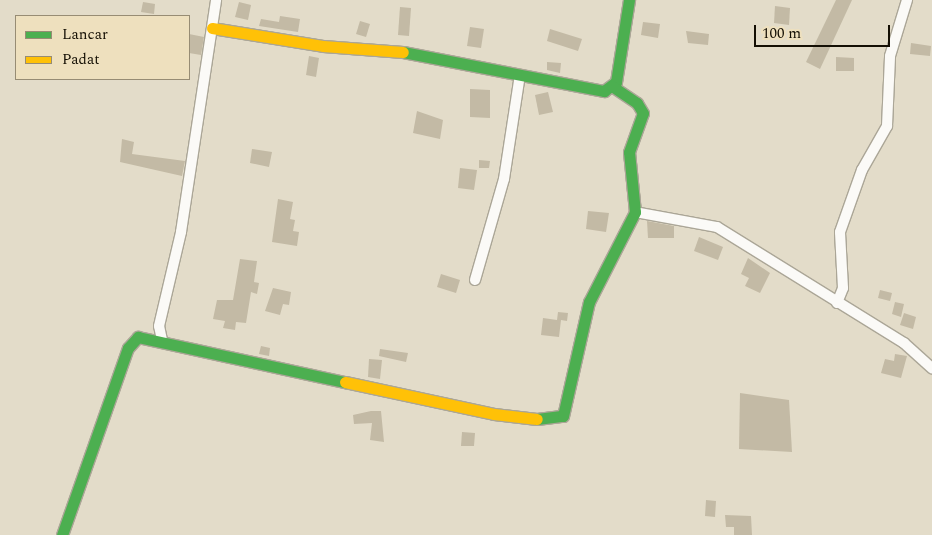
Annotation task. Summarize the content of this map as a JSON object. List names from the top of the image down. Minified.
{"legend":["Lancar","Padat"],"scale_bar":"100 m"}
